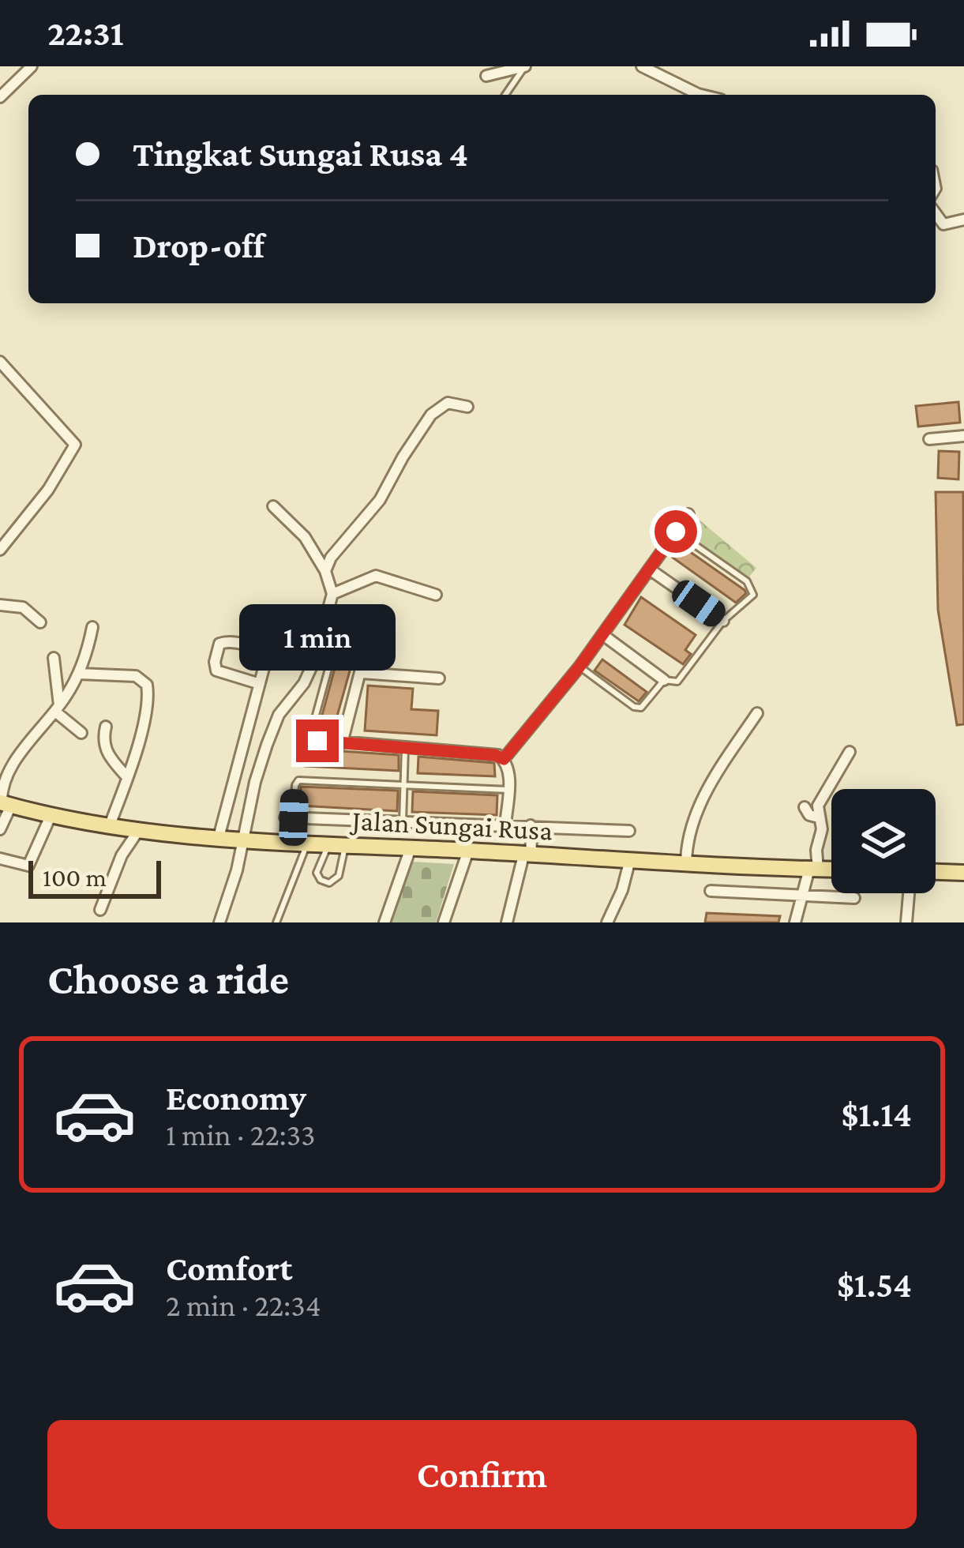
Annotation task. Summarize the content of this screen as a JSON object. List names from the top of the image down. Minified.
{"streets":{"main road":["Jalan Sungai Rusa"]},"scale_bar":"100 m","page":{"status":"22:31","banner":["Tingkat Sungai Rusa 4","Drop-off"],"bubble":"1 min","scale":"100 m","heading":"Choose a ride","list":[{"name":"Economy","note":"1 min · 22:33","value":"$1.14"},{"name":"Comfort","note":"2 min · 22:34","value":"$1.54"}],"buttons":"Confirm"}}
